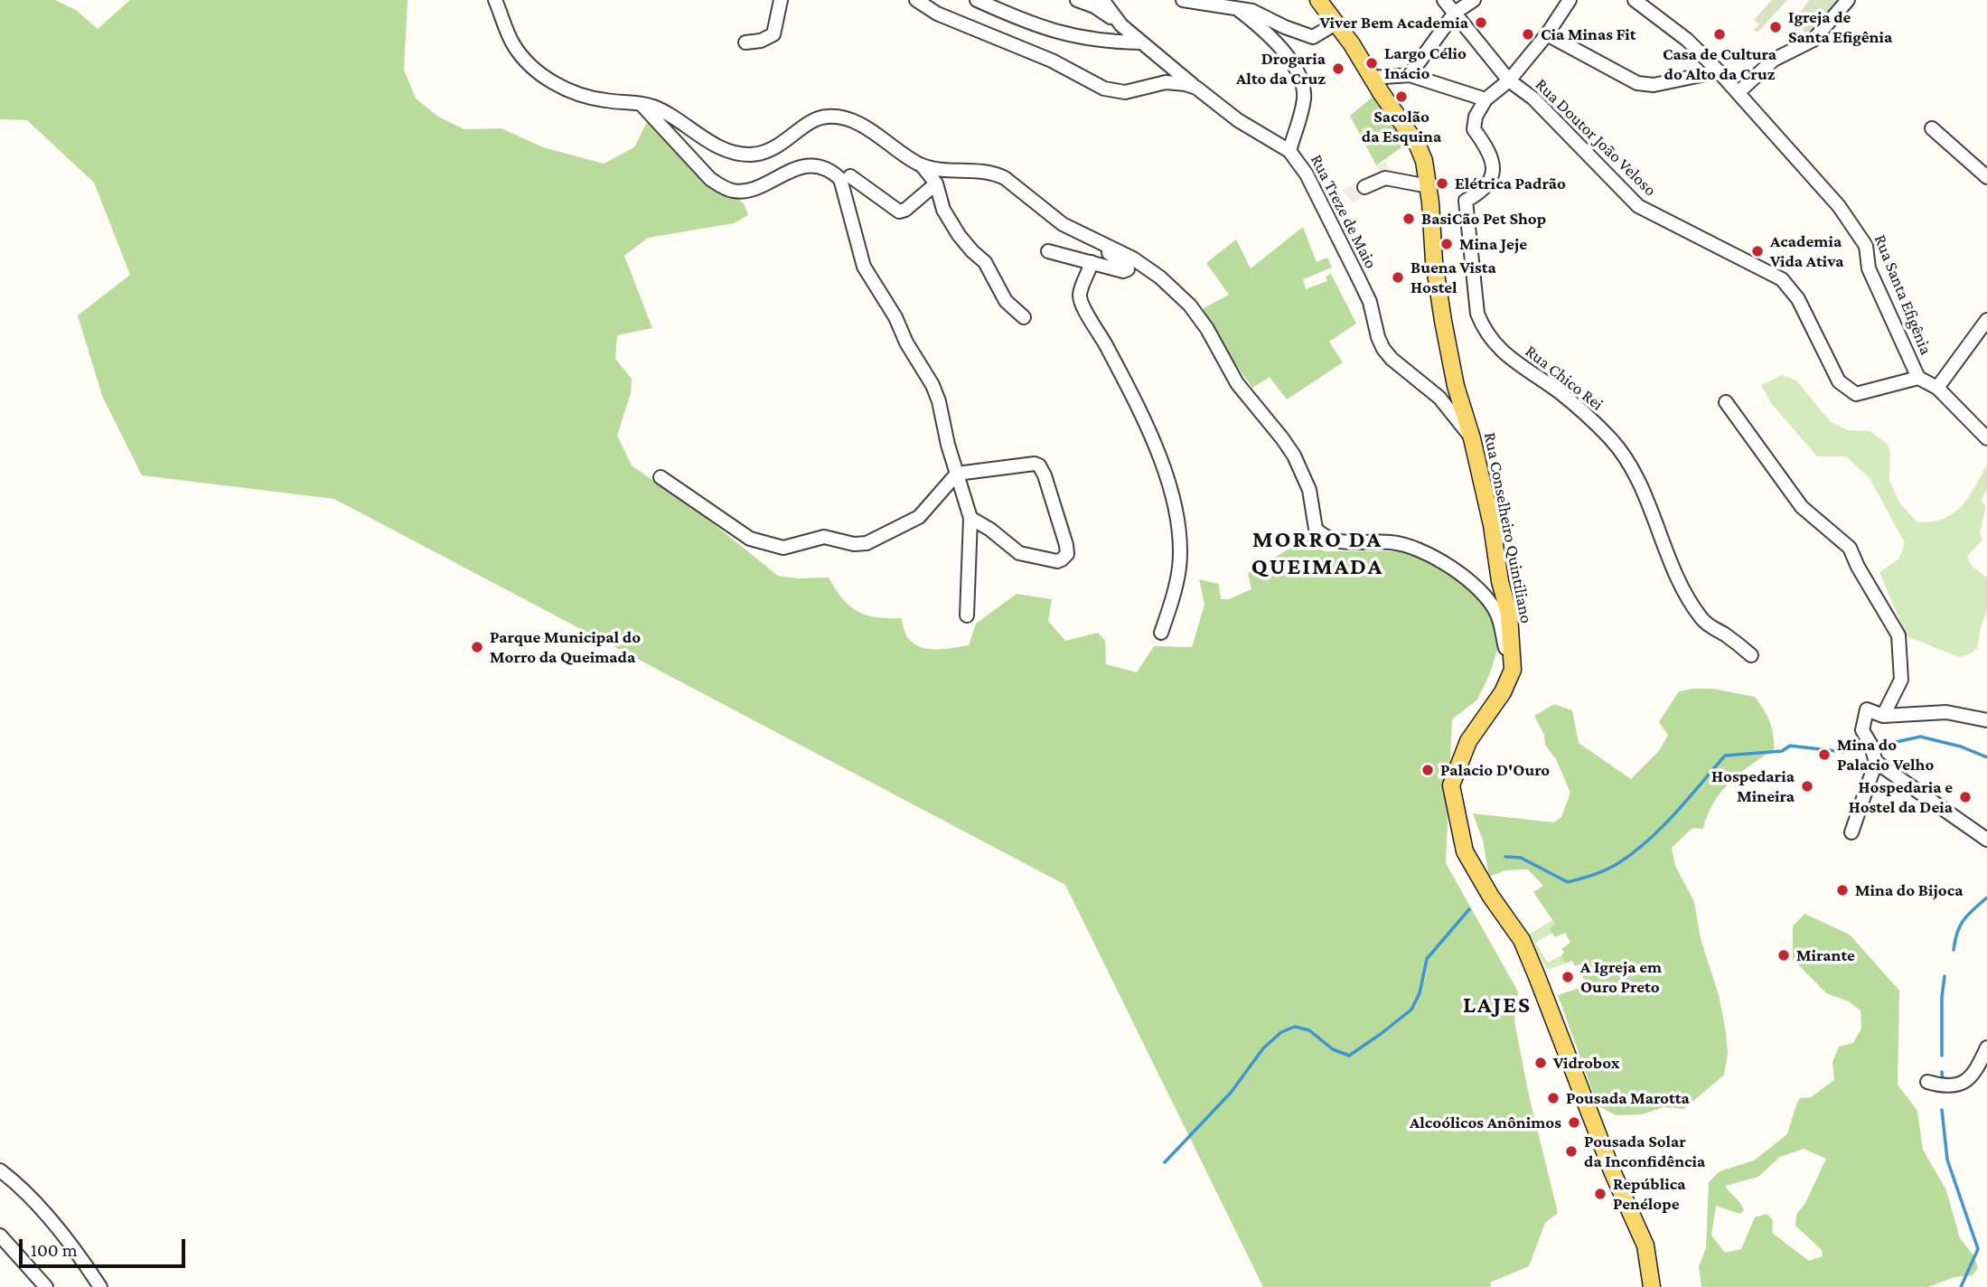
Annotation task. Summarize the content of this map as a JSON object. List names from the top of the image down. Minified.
{"streets":{"main road":["Rua Conselheiro Quintiliano"],"street":["Rua Doutor João Veloso","Rua Treze de Maio","Rua Santa Efigênia","Rua Chico Rei"]},"crossings":[["Rua Doutor João Veloso","Rua Santa Efigênia"],["Rua Treze de Maio","Rua Conselheiro Quintiliano"]],"districts":["MORRO DA QUEIMADA","LAJES"],"places":["Viver Bem Academia","Igreja de Santa Efigênia","Cia Minas Fit","Casa de Cultura do Alto da Cruz","Largo Célio Inácio","Drogaria Alto da Cruz","Sacolão da Esquina","Elétrica Padrão","BasiCão Pet Shop","Mina Jeje","Academia Vida Ativa","Buena Vista Hostel","Parque Municipal do Morro da Queimada","Mina do Palacio Velho","Palacio D'Ouro","Hospedaria Mineira","Hospedaria e Hostel da Deia","Mina do Bijoca","Mirante","A Igreja em Ouro Preto","Vidrobox","Pousada Marotta","Alcoólicos Anônimos","Pousada Solar da Inconfidência","República Penélope"],"scale_bar":"100 m"}
